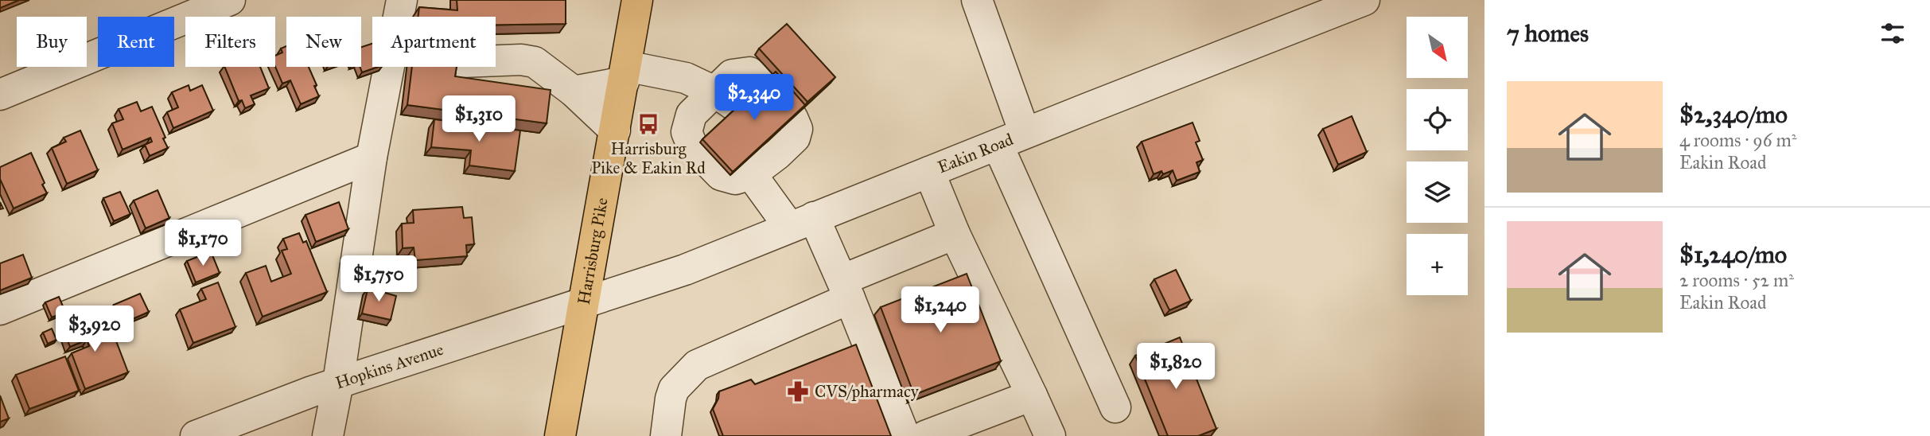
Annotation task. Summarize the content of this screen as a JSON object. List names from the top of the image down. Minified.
{"streets":{"main road":["Harrisburg Pike"],"street":["Eakin Road","Hopkins Avenue"]},"crossings":[["Eakin Road","Harrisburg Pike"],["Eakin Road","Hopkins Avenue"],["Harrisburg Pike","Hopkins Avenue"]],"places":{"bus stop":["Harrisburg Pike & Eakin Rd"],"pharmacy":["CVS/pharmacy"]},"north":"bottom right","page":{"heading":"7 homes","map_buttons":"+","chip":["Buy","Rent","Filters","New","Apartment"],"list":[{"name":"$2,340/mo","note":"4 rooms · 96 m² · Eakin Road"},{"name":"$1,240/mo","note":"2 rooms · 52 m² · Eakin Road"}],"price":["$2,340","$1,310","$1,170","$1,750","$1,240","$3,920","$1,820"]}}
